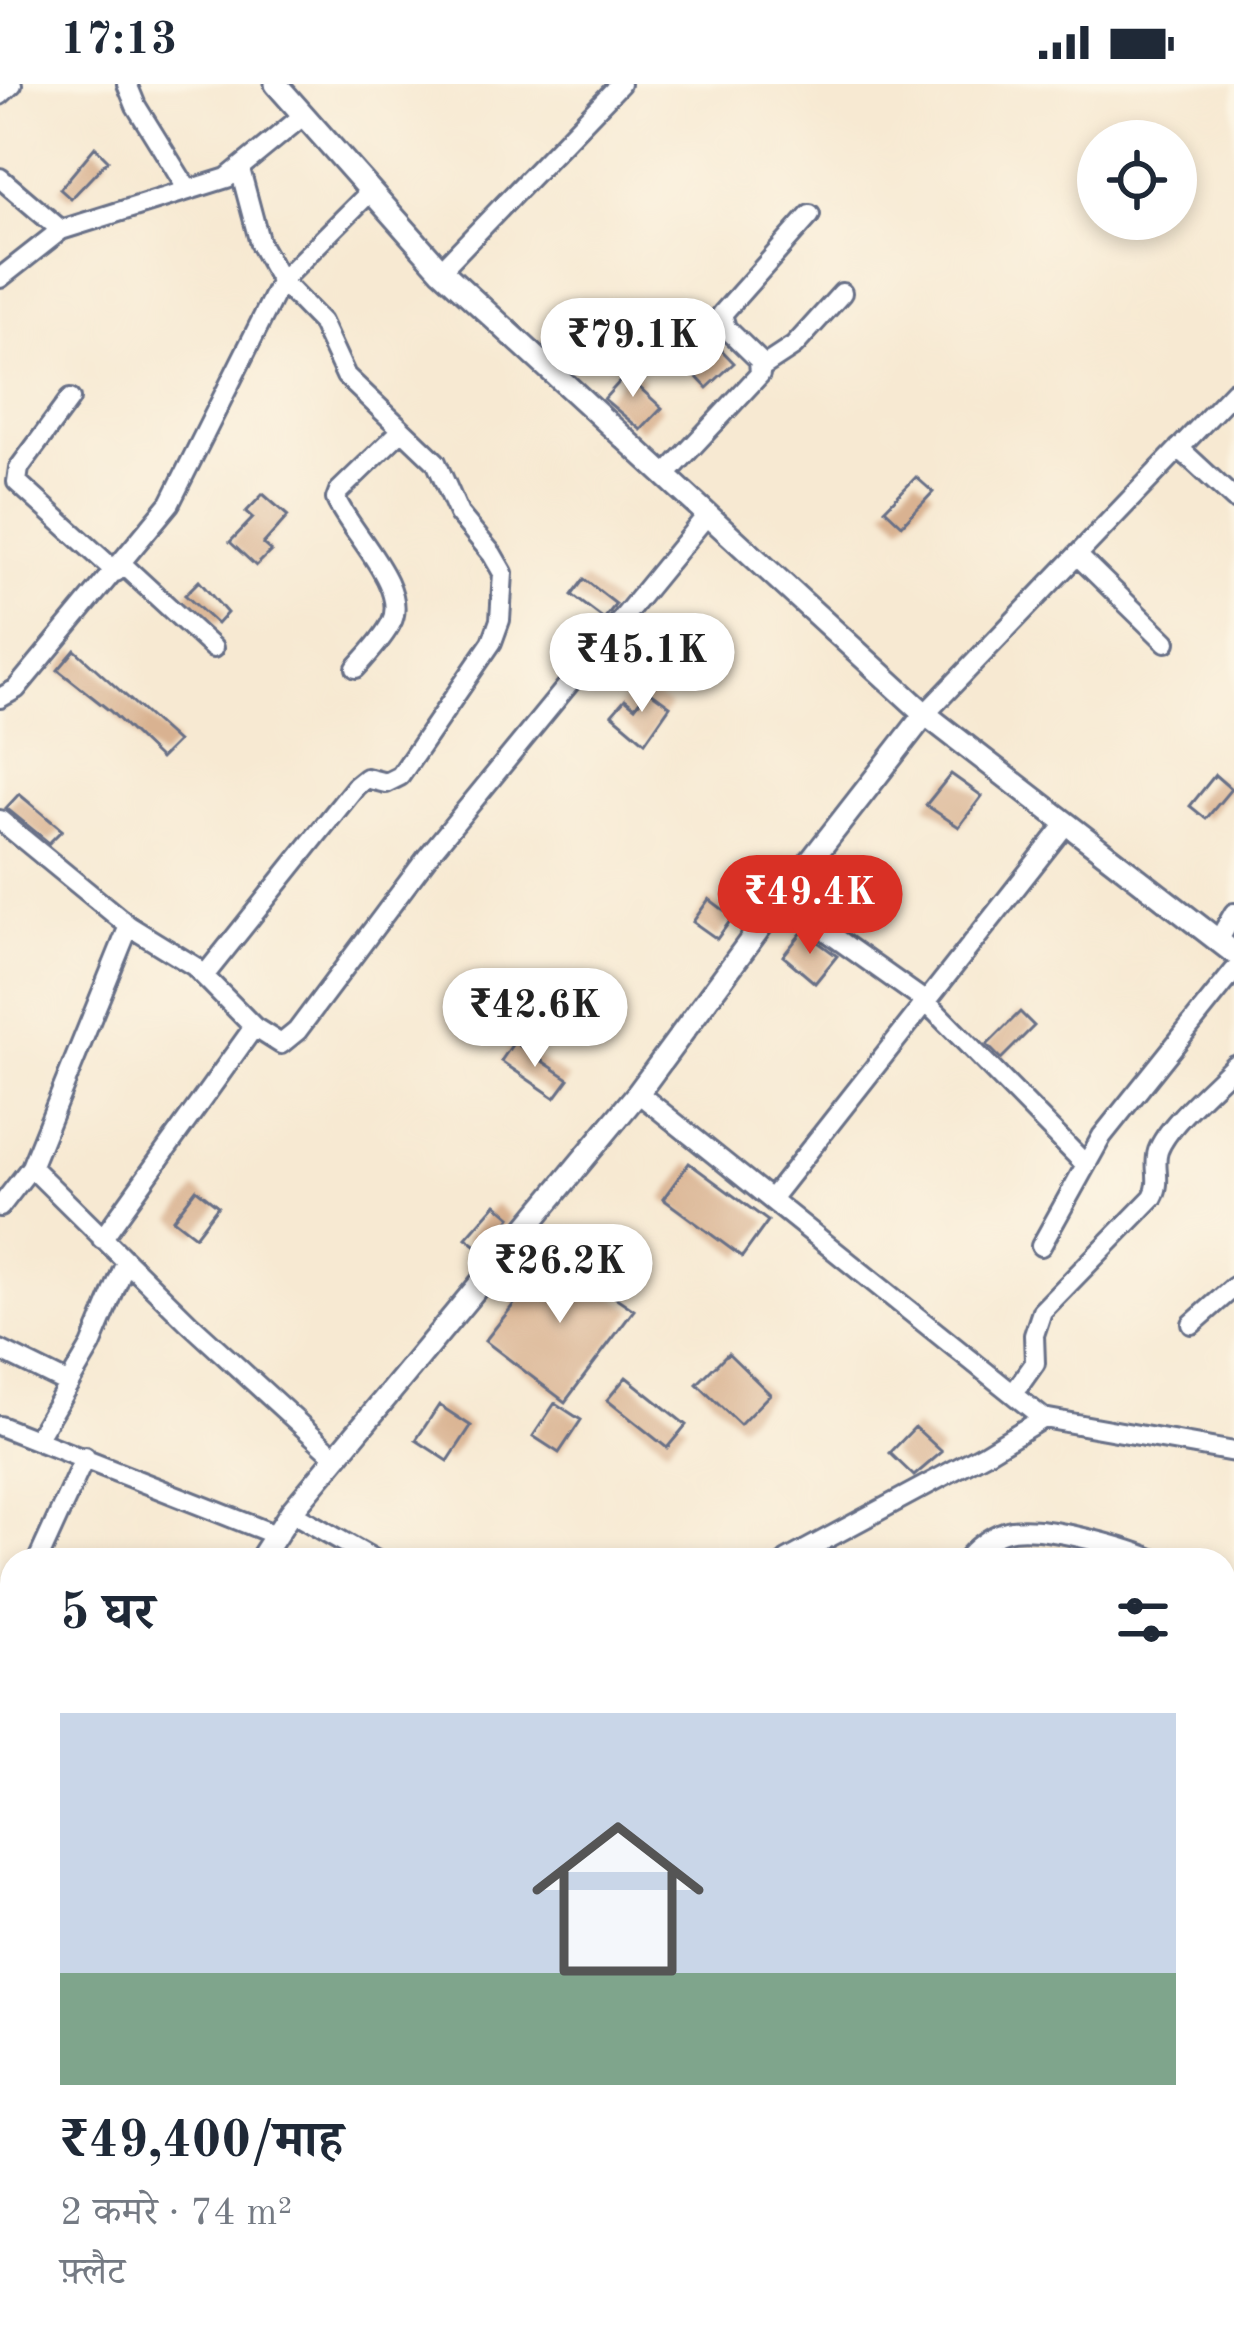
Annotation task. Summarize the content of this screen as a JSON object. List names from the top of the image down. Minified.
{"page":{"status":"17:13","price":["₹79.1K","₹45.1K","₹49.4K","₹42.6K","₹26.2K"],"heading":"5 घर","list":[{"name":"₹49,400/माह","note":"2 कमरे · 74 m² · फ़्लैट"}]}}
